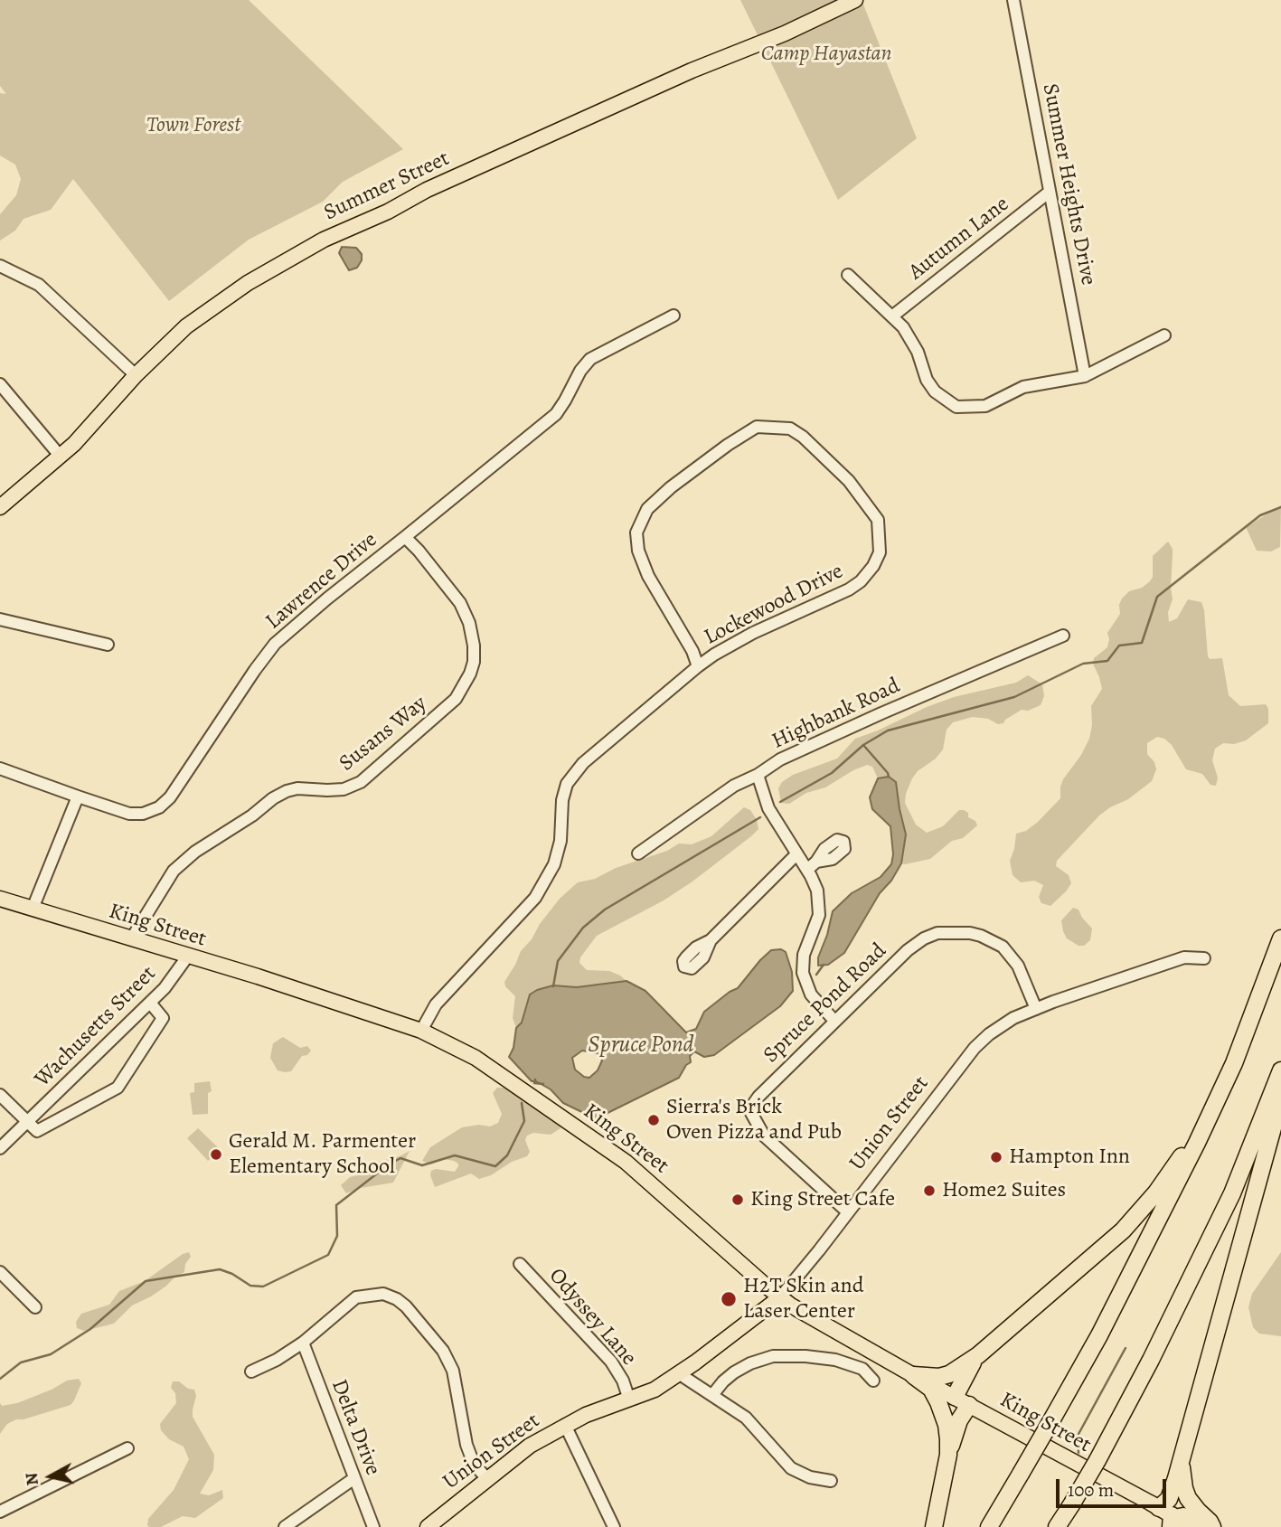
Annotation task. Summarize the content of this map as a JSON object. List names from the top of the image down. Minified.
{"streets":{"main road":["Summer Street","King Street","Union Street"],"street":["Summer Heights Drive","Autumn Lane","Lawrence Drive","Lockewood Drive","Highbank Road","Susans Way","Spruce Pond Road","Wachusetts Street","Odyssey Lane","Delta Drive"]},"crossings":[["Summer Heights Drive","Autumn Lane"],["Lawrence Drive","Susans Way"],["Lockewood Drive","King Street"],["Susans Way","King Street"],["King Street","Wachusetts Street"],["King Street","Union Street"],["Spruce Pond Road","Union Street"],["Union Street","Odyssey Lane"]],"water":["Spruce Pond"],"parks":["Camp Hayastan","Town Forest"],"places":["Sierra's Brick Oven Pizza and Pub","Gerald M. Parmenter Elementary School","Hampton Inn","Home2 Suites","King Street Cafe","H2T Skin and Laser Center"],"scale_bar":"100 m","north":"left"}
